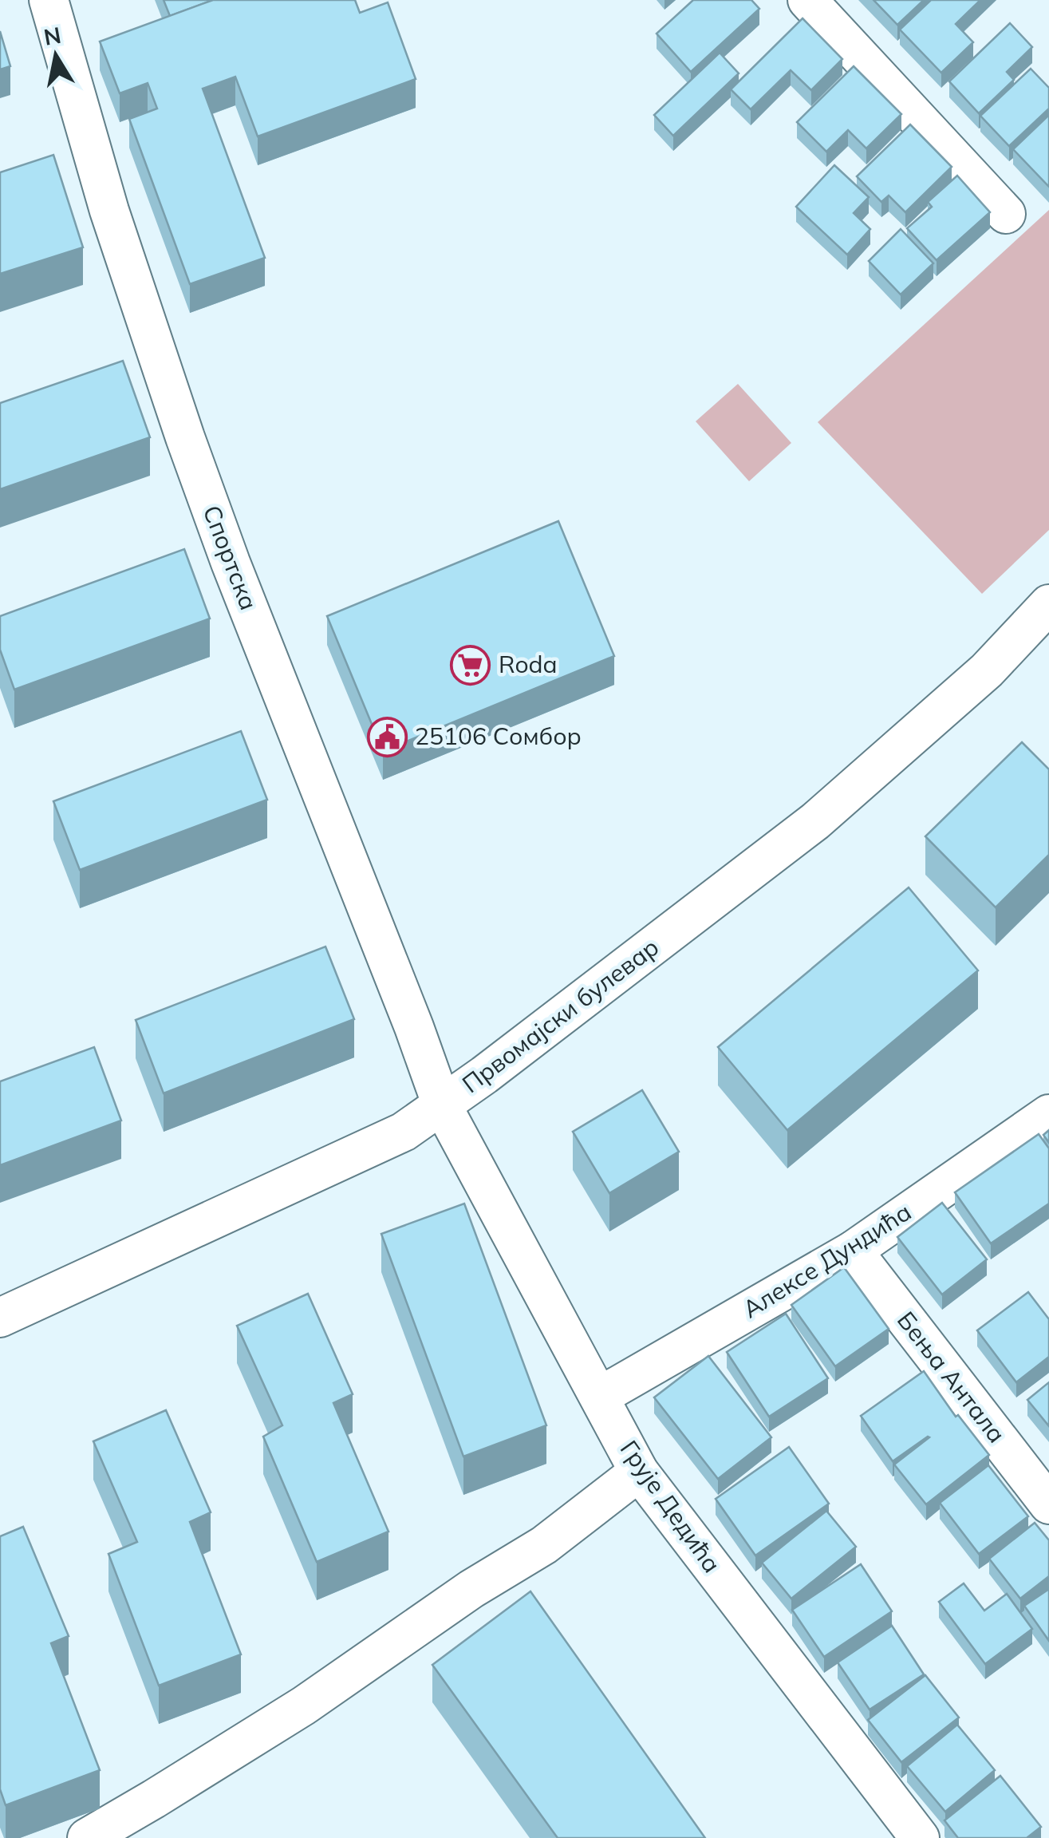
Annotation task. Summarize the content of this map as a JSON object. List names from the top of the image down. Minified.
{"streets":{"street":["Спортска","Првомајски булевар","Алексе Дундића","Бења Антала","Грује Дедића"]},"crossings":[["Спортска","Првомајски булевар"],["Спортска","Грује Дедића"],["Првомајски булевар","Грује Дедића"],["Алексе Дундића","Бења Антала"],["Алексе Дундића","Грује Дедића"]],"places":{"supermarket":["Roda"],"public building":["25106 Сомбор"]},"north":"top"}
